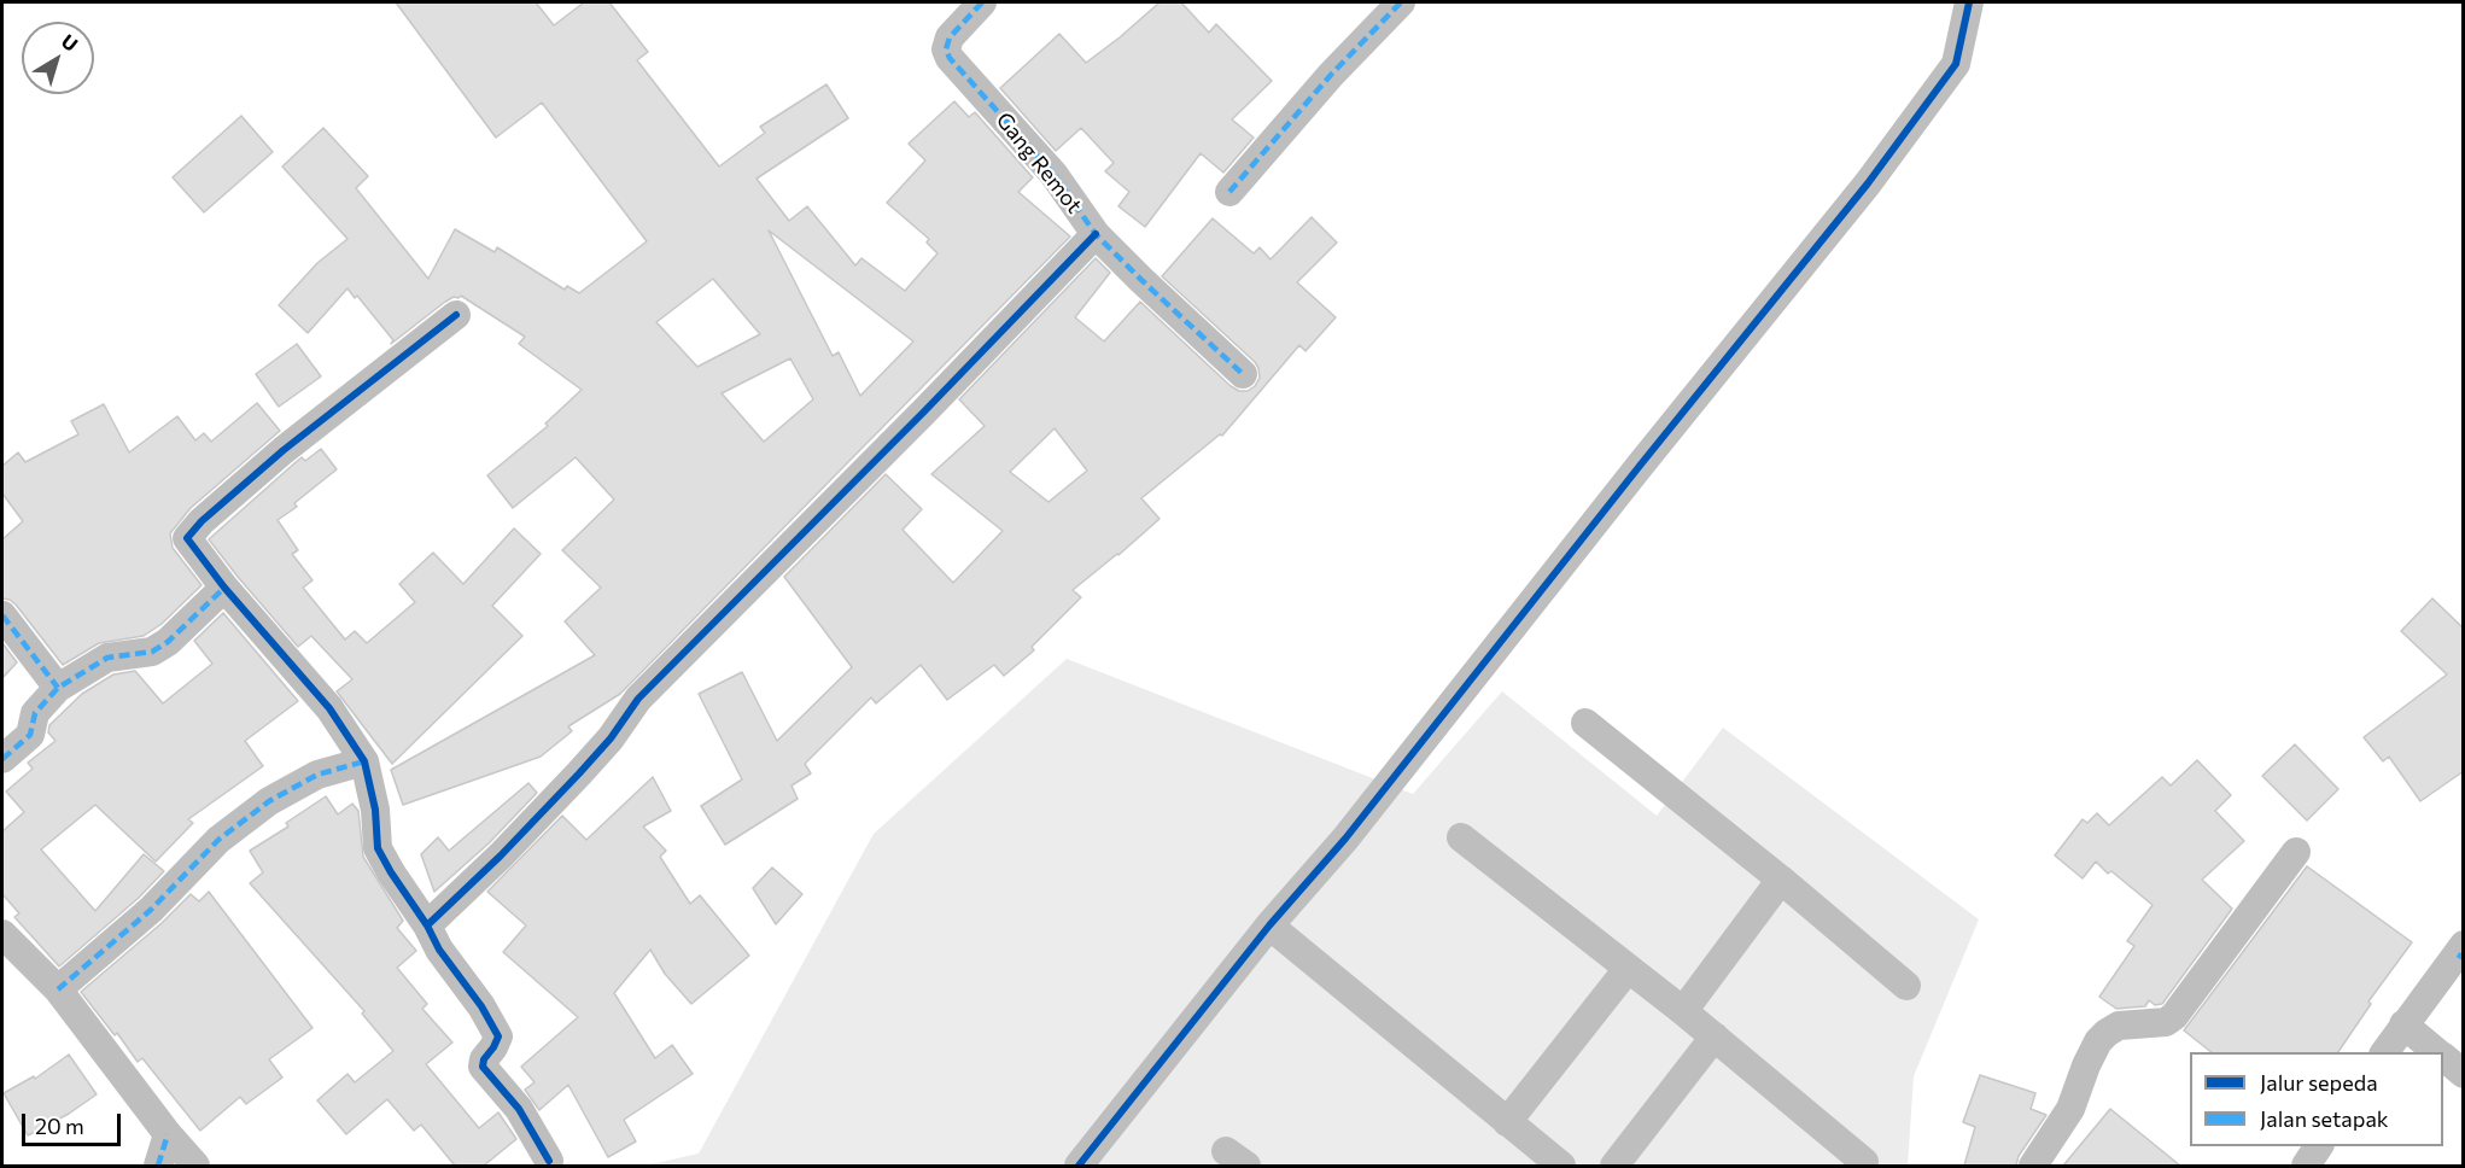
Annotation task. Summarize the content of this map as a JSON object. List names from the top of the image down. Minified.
{"streets":{"street":["Gang Remot"]},"legend":["Jalur sepeda","Jalan setapak"],"scale_bar":"20 m","north":"top right"}
